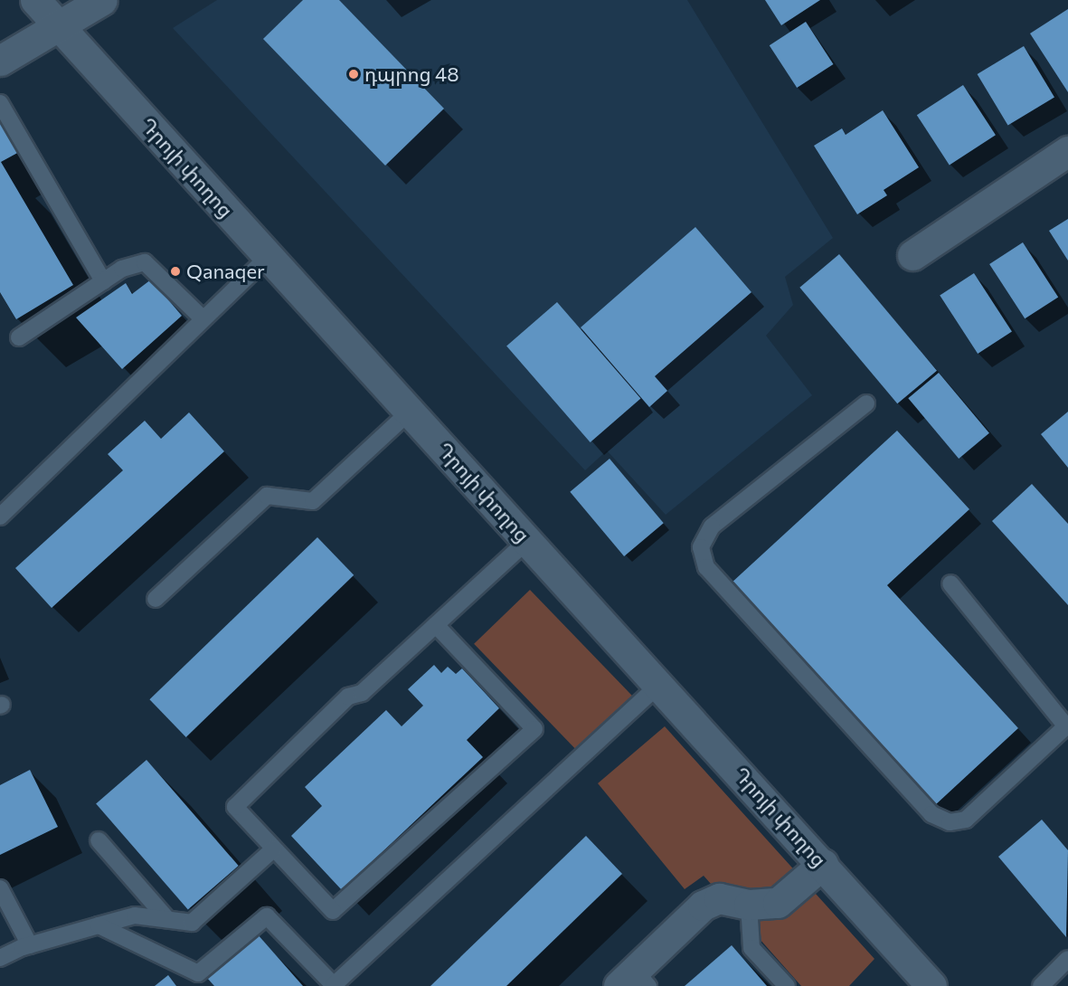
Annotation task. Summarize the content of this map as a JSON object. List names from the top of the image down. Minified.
{"streets":{"street":["Դրոյի փողոց"]},"places":["դպրոց 48","Qanaqer"]}
